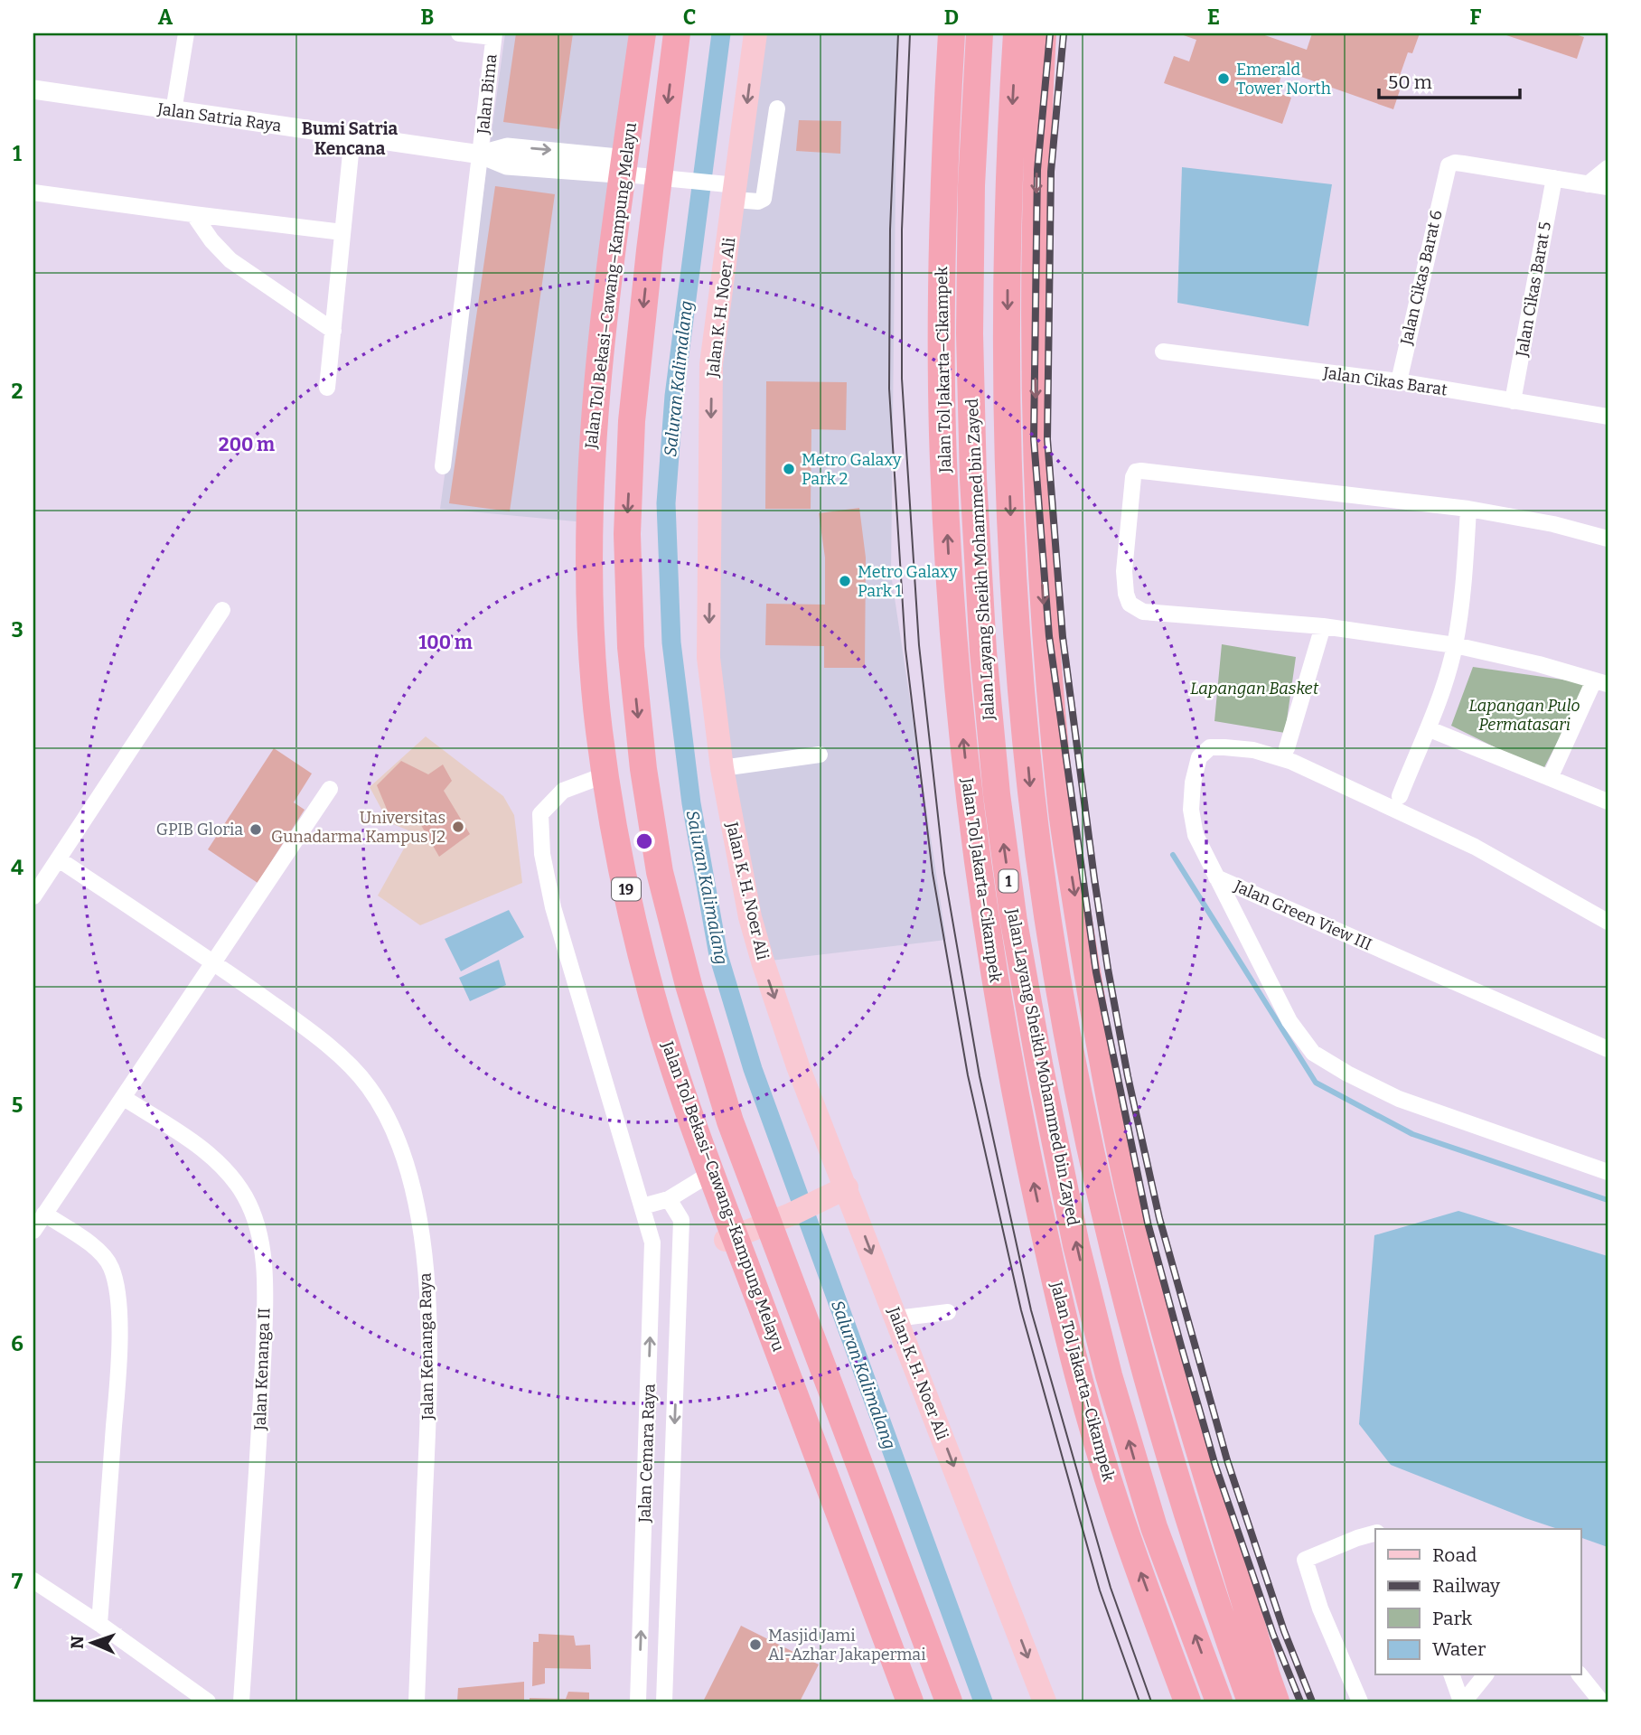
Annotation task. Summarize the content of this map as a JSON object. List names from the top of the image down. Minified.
{"streets":{"highway":["Jalan Tol Bekasi–Cawang–Kampung Melayu","Jalan Tol Jakarta–Cikampek","Jalan Layang Sheikh Mohammed bin Zayed","1","19"],"main road":["Jalan K. H. Noer Ali"],"street":["Jalan Bima","Jalan Satria Raya","Jalan Cikas Barat 6","Jalan Cikas Barat 5","Jalan Cikas Barat","Jalan Green View III","Jalan Kenanga Raya","Jalan Kenanga II","Jalan Cemara Raya"]},"crossings":[["Jalan Bima","Jalan Satria Raya"],["Jalan Cikas Barat 6","Jalan Cikas Barat 5"],["Jalan Cikas Barat 6","Jalan Cikas Barat"],["Jalan Cikas Barat 5","Jalan Cikas Barat"]],"districts":["Bumi Satria Kencana"],"water":["Saluran Kalimalang"],"parks":["Lapangan Basket","Lapangan Pulo Permatasari"],"places":["Emerald Tower North","Metro Galaxy Park 2","Metro Galaxy Park 1","Universitas Gunadarma Kampus J2","GPIB Gloria","Masjid Jami Al-Azhar Jakapermai"],"legend":["Road","Railway","Park","Water"],"scale_bar":"50 m","north":"left","grid":{"columns":["A","B","C","D","E","F"],"rows":["1","2","3","4","5","6","7"]},"rings":["200 m","100 m"]}
